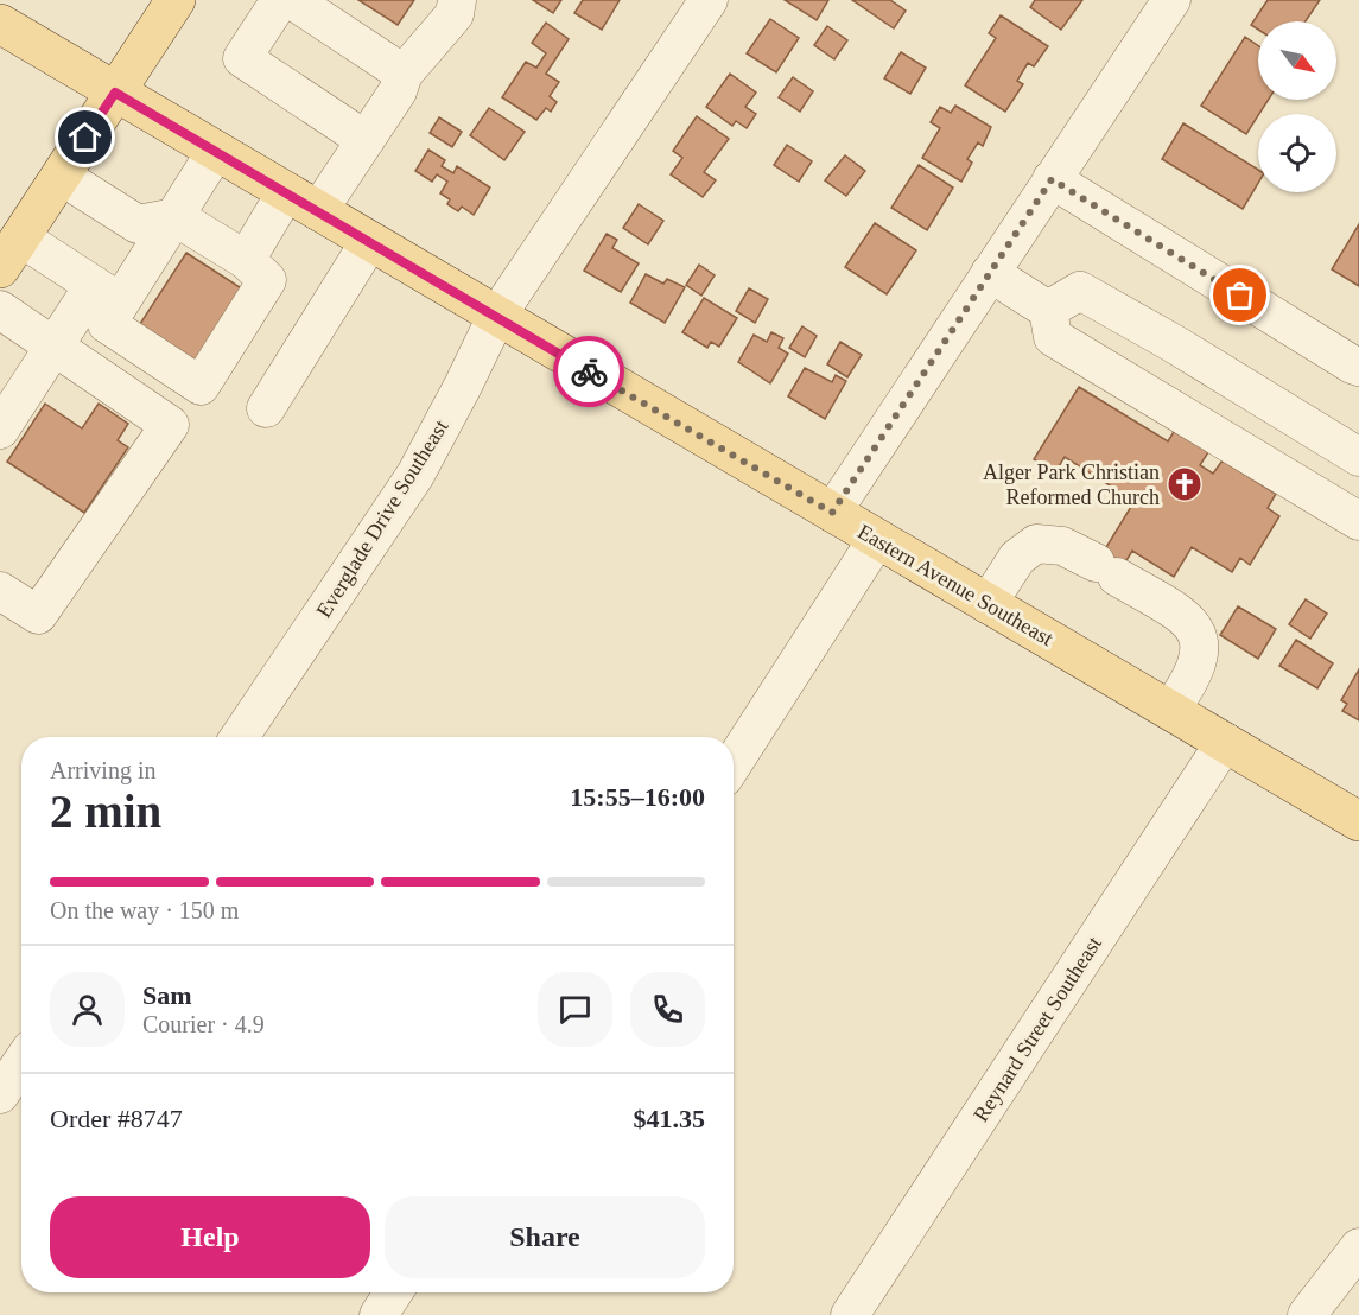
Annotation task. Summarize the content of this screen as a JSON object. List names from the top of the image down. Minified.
{"streets":{"main road":["Eastern Avenue Southeast"],"street":["Everglade Drive Southeast","Reynard Street Southeast"]},"crossings":[["Everglade Drive Southeast","Eastern Avenue Southeast"],["Eastern Avenue Southeast","Reynard Street Southeast"]],"places":{"church":["Alger Park Christian Reformed Church"]},"north":"bottom right","page":{"heading":["2 min","Arriving in","15:55–16:00"],"panel":["Sam","Courier · 4.9","Order #8747","$41.35"],"bar":"On the way · 150 m","buttons":["Help","Share"]}}
